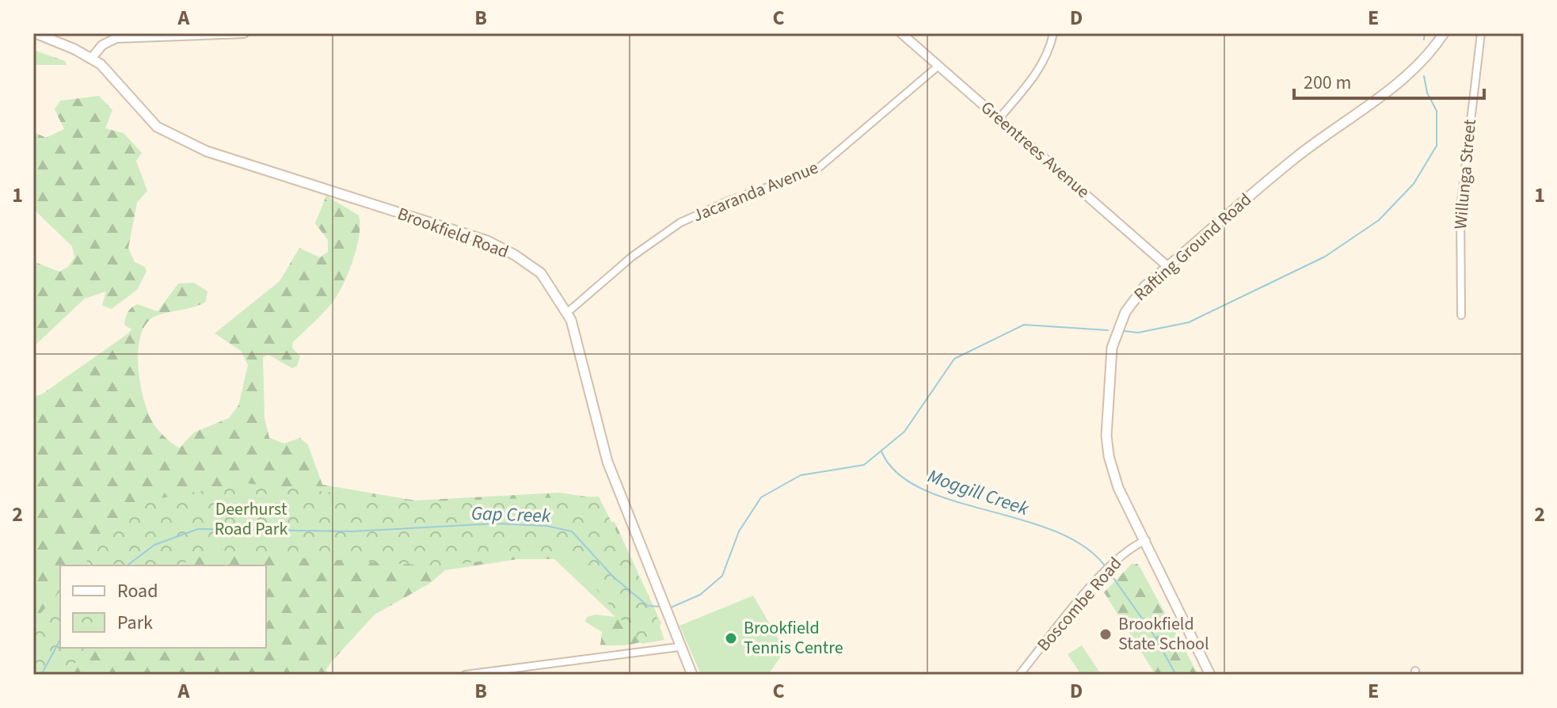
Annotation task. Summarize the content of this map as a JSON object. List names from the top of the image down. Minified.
{"streets":{"main road":["Brookfield Road","Rafting Ground Road"],"street":["Greentrees Avenue","Willunga Street","Jacaranda Avenue","Boscombe Road"]},"crossings":[["Greentrees Avenue","Jacaranda Avenue"],["Greentrees Avenue","Rafting Ground Road"],["Jacaranda Avenue","Brookfield Road"],["Rafting Ground Road","Boscombe Road"]],"water":["Moggill Creek","Gap Creek"],"parks":["Deerhurst Road Park"],"places":["Brookfield State School","Brookfield Tennis Centre"],"legend":["Road","Park"],"scale_bar":"200 m","grid":{"columns":["A","B","C","D","E"],"rows":["1","2"]}}
